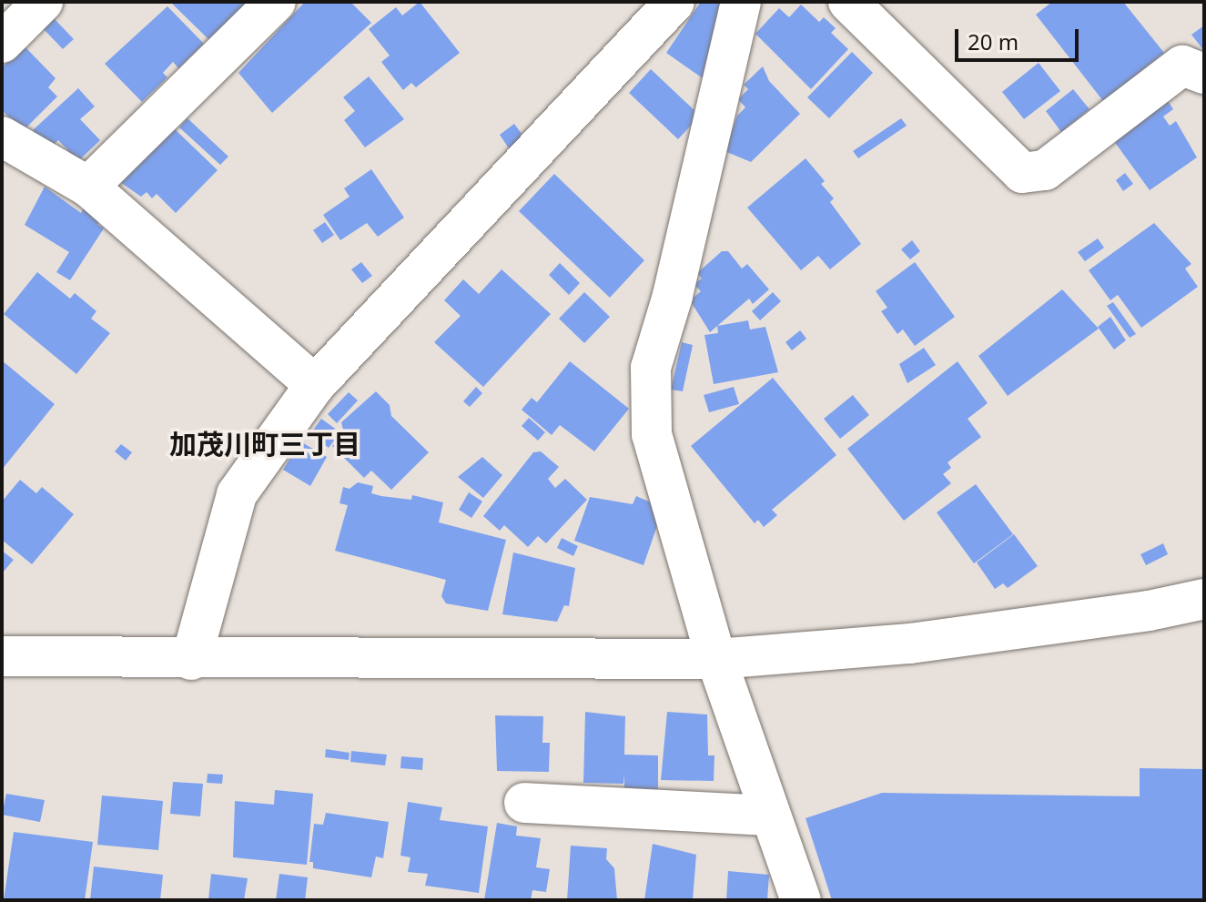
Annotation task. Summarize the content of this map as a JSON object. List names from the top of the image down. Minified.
{"districts":["加茂川町三丁目"],"scale_bar":"20 m"}
